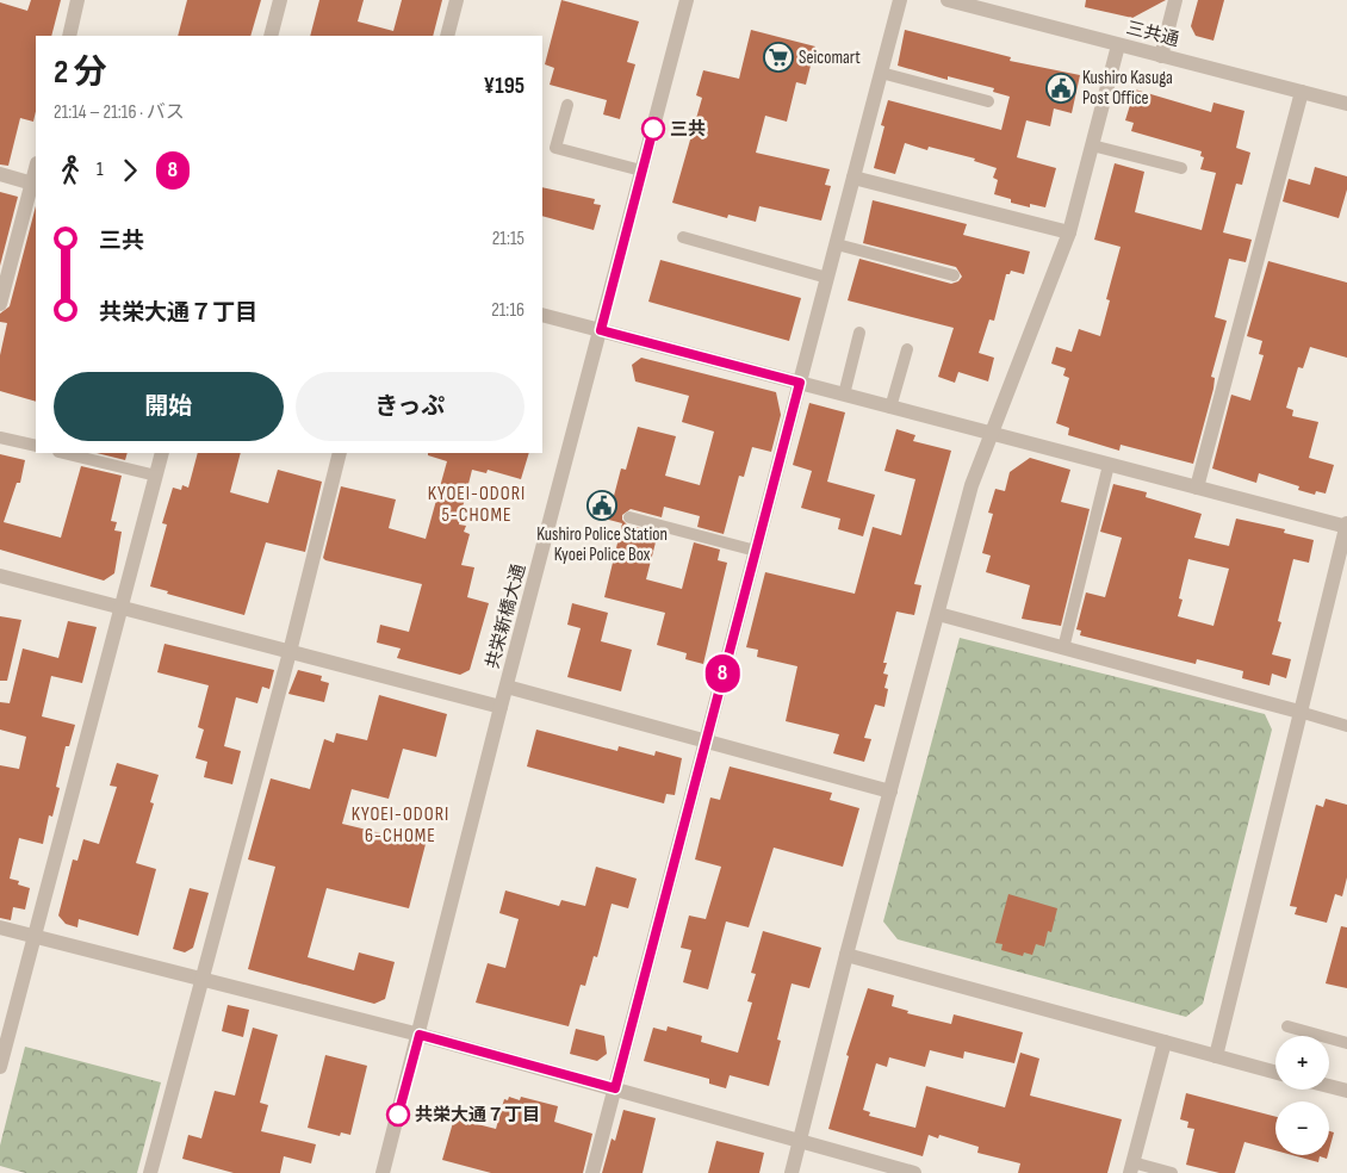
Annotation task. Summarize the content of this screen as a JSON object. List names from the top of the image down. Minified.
{"streets":{"street":["三共通","共栄新橋大通"]},"districts":["KYOEI-ODORI 5-CHOME","KYOEI-ODORI 6-CHOME"],"places":{"supermarket":["Seicomart"],"public building":["Kushiro Kasuga Post Office","Kushiro Police Station Kyoei Police Box"],"other":["三共","共栄大通７丁目"]},"lines":["bus line 8"],"page":{"on_map":"8","heading":["2 分","21:14 – 21:16 · バス","¥195"],"legs":["1","8"],"list":[{"name":"三共","value":"21:15"},{"name":"共栄大通７丁目","value":"21:16"}],"buttons":["開始","きっぷ"],"map_buttons":["+","−"]}}
